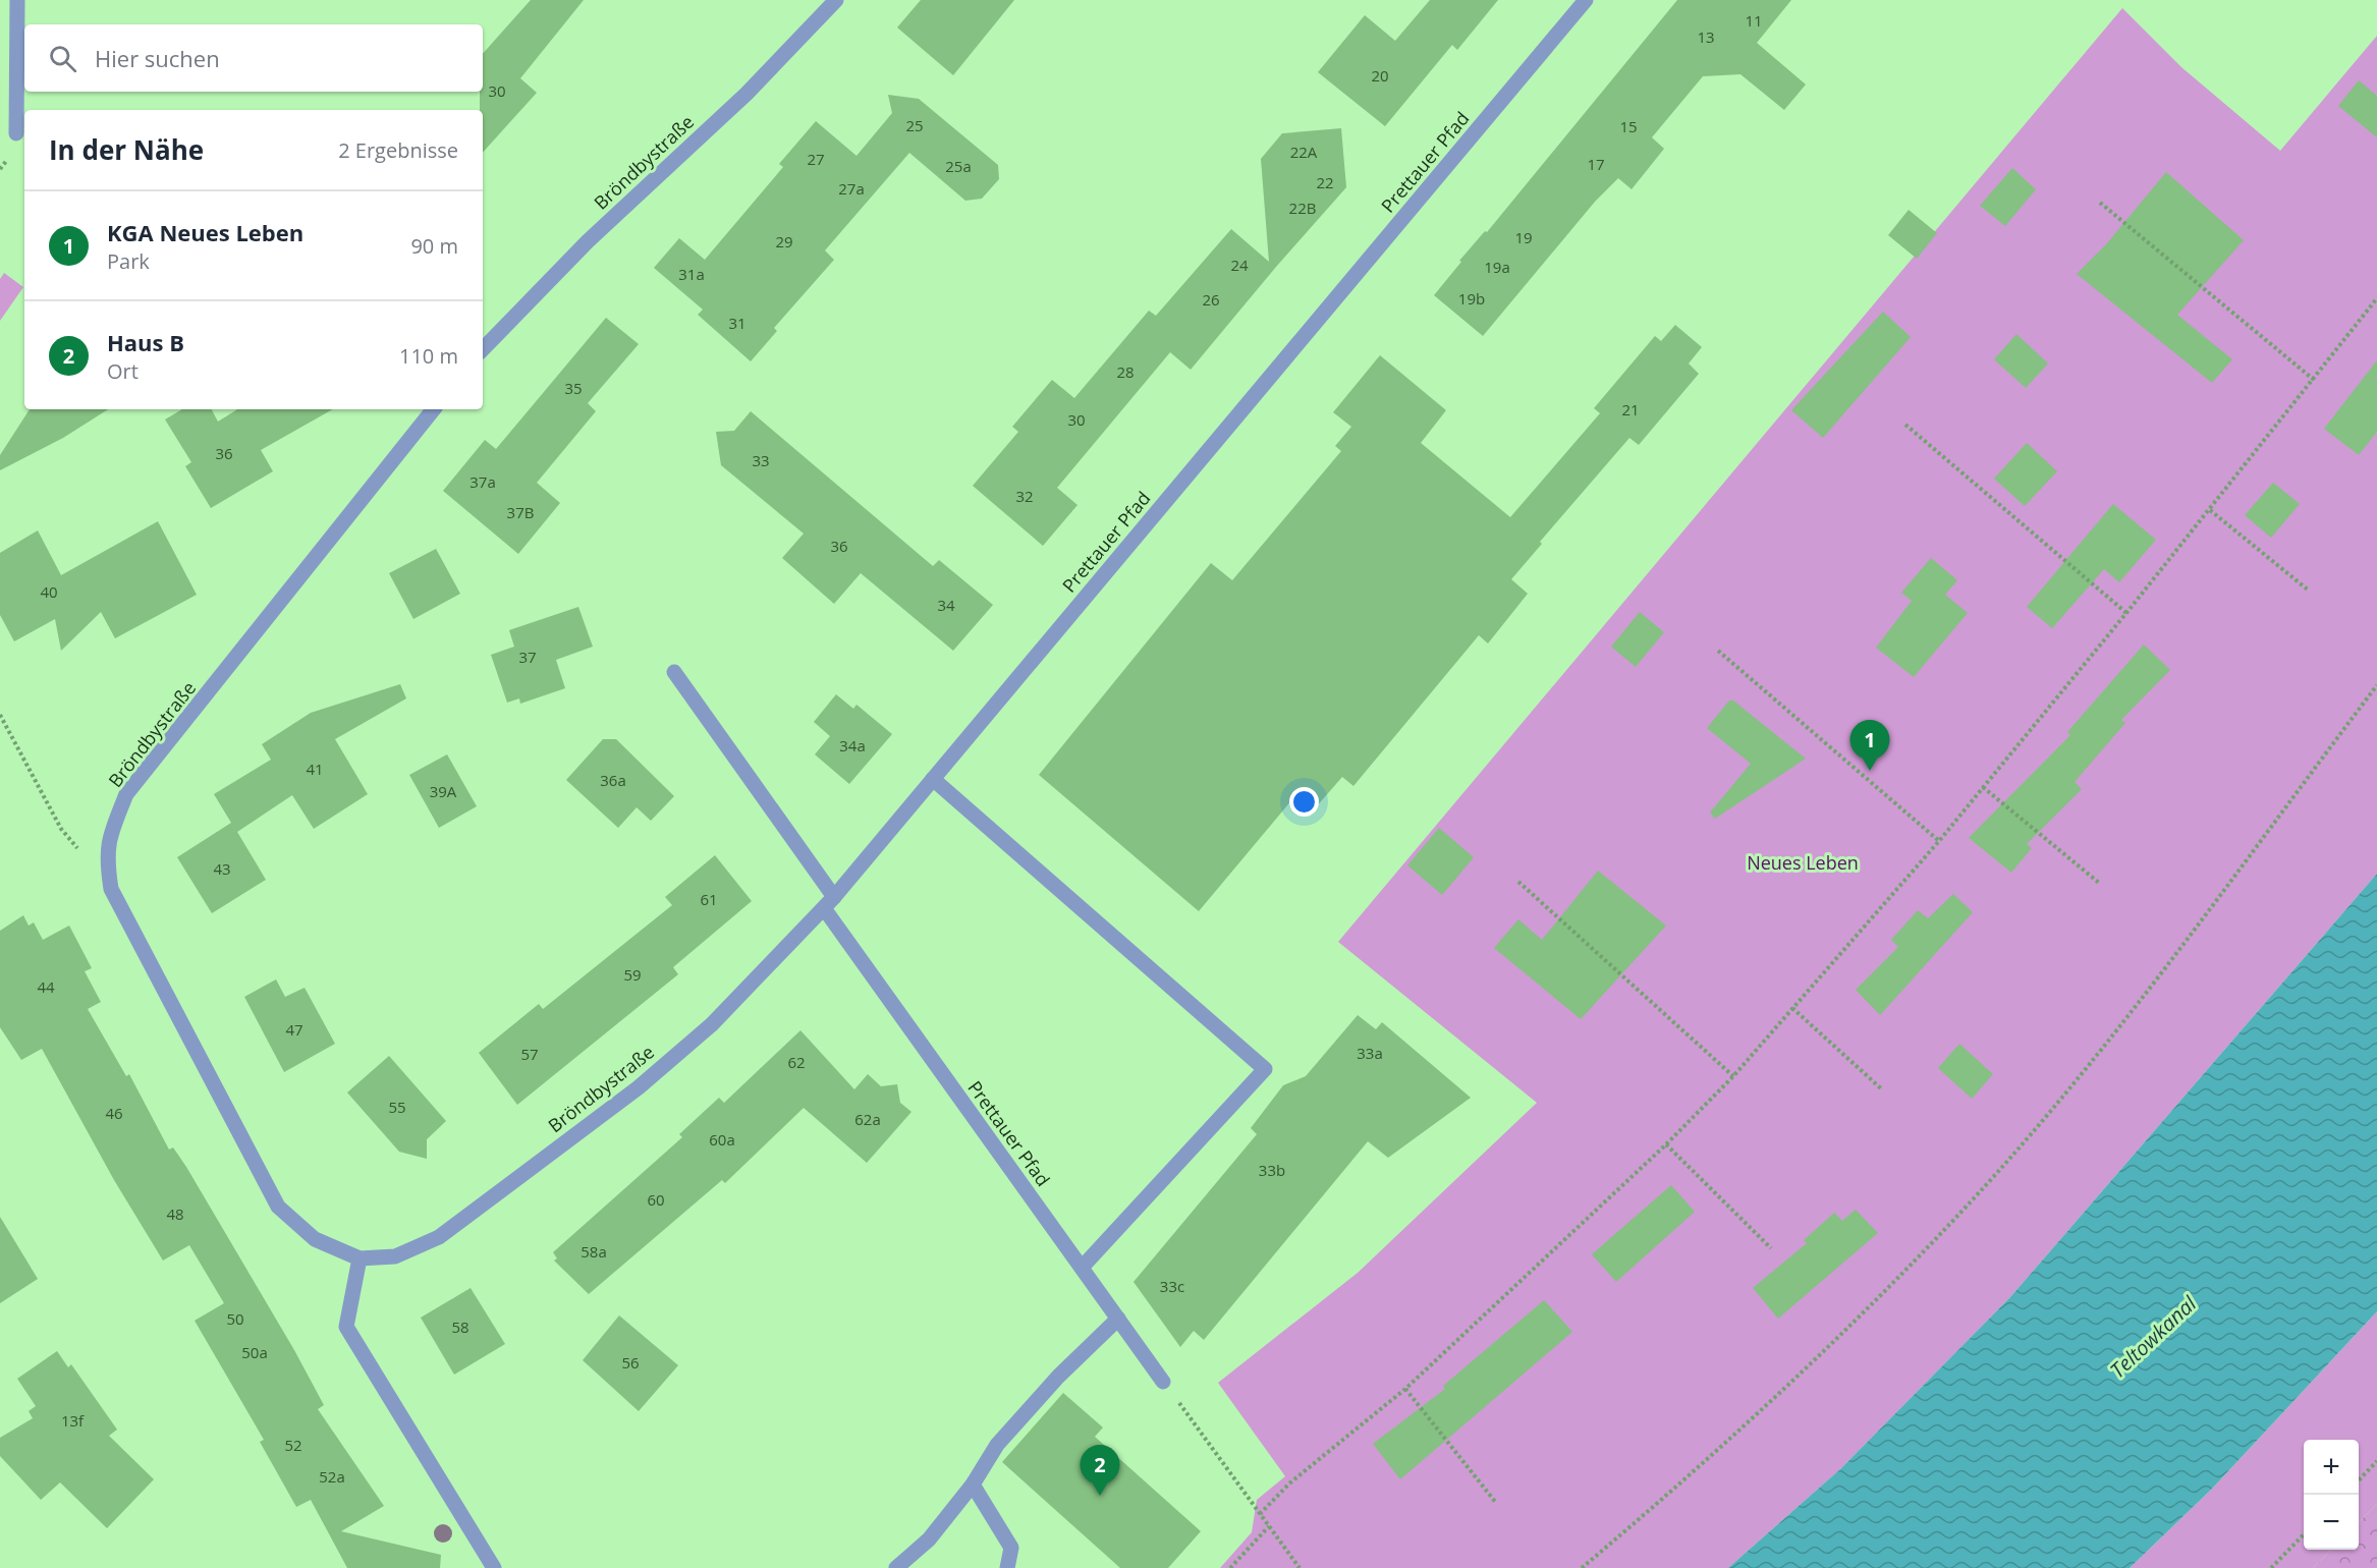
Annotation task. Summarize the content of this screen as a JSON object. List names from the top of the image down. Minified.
{"streets":{"street":["Bröndbystraße","Prettauer Pfad"]},"crossings":[["Bröndbystraße","Prettauer Pfad"]],"water":["Teltowkanal"],"parks":["Neues Leben"],"house_numbers":["11","13","20","30","25","15","22A","27","17","25a","22","27a","22B","19","29","24","19a","31a","19b","26","31","28","35","21","30","36","33","37a","32","37B","36","40","34","37","34a","41","36a","39A","43","61","59","44","47","33a","57","62","55","46","62a","60a","33b","60","48","58a","33c","50","58","50a","56","13f","52","52a"],"page":{"search":"Hier suchen","heading":["In der Nähe","2 Ergebnisse"],"list":[{"mark":"1","name":"KGA Neues Leben","note":"Park","value":"90 m"},{"mark":"2","name":"Haus B","note":"Ort","value":"110 m"}],"pins":["1","2"],"map_buttons":["+","−"]}}
